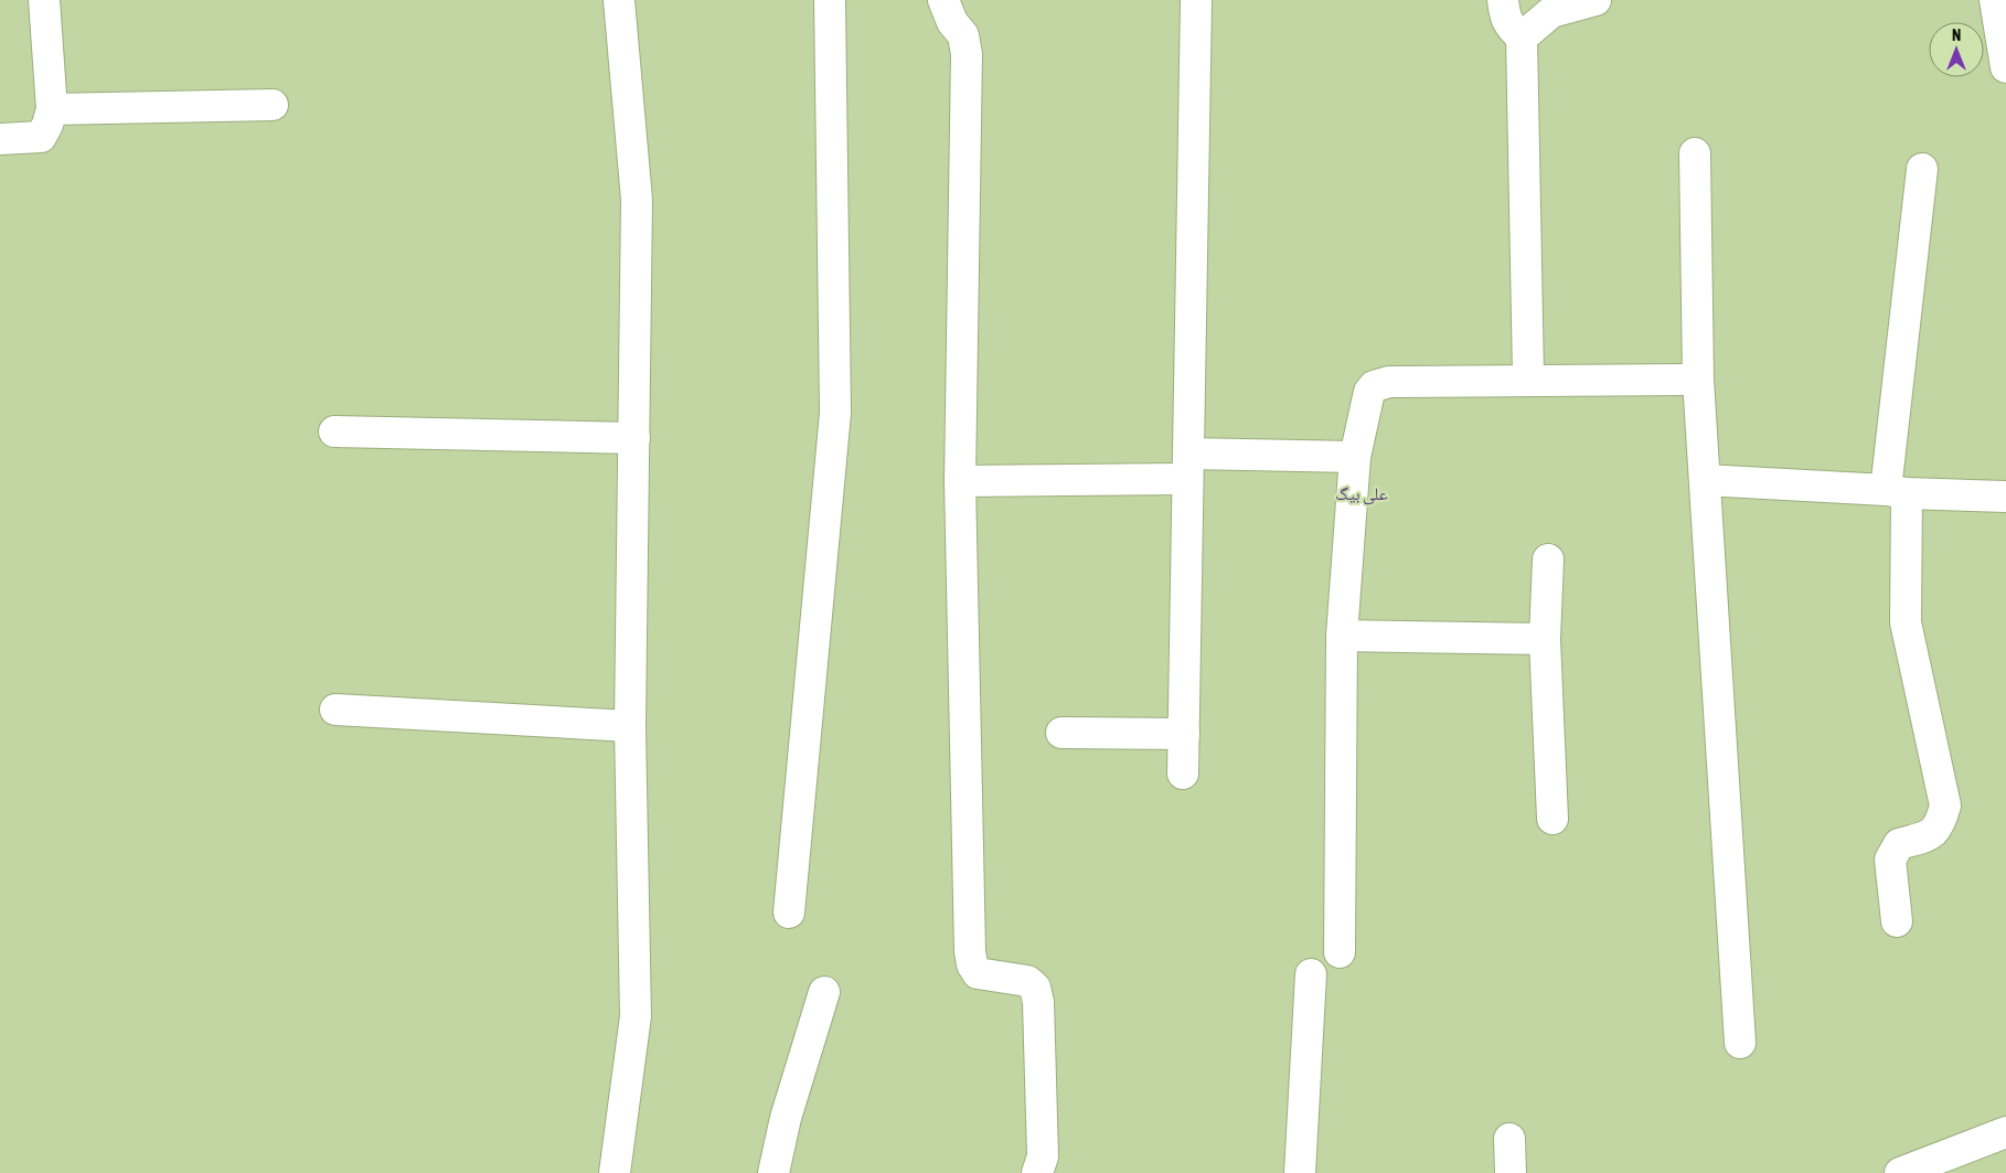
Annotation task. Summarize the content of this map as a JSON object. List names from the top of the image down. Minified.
{"districts":["علی بیگ"],"north":"top"}
